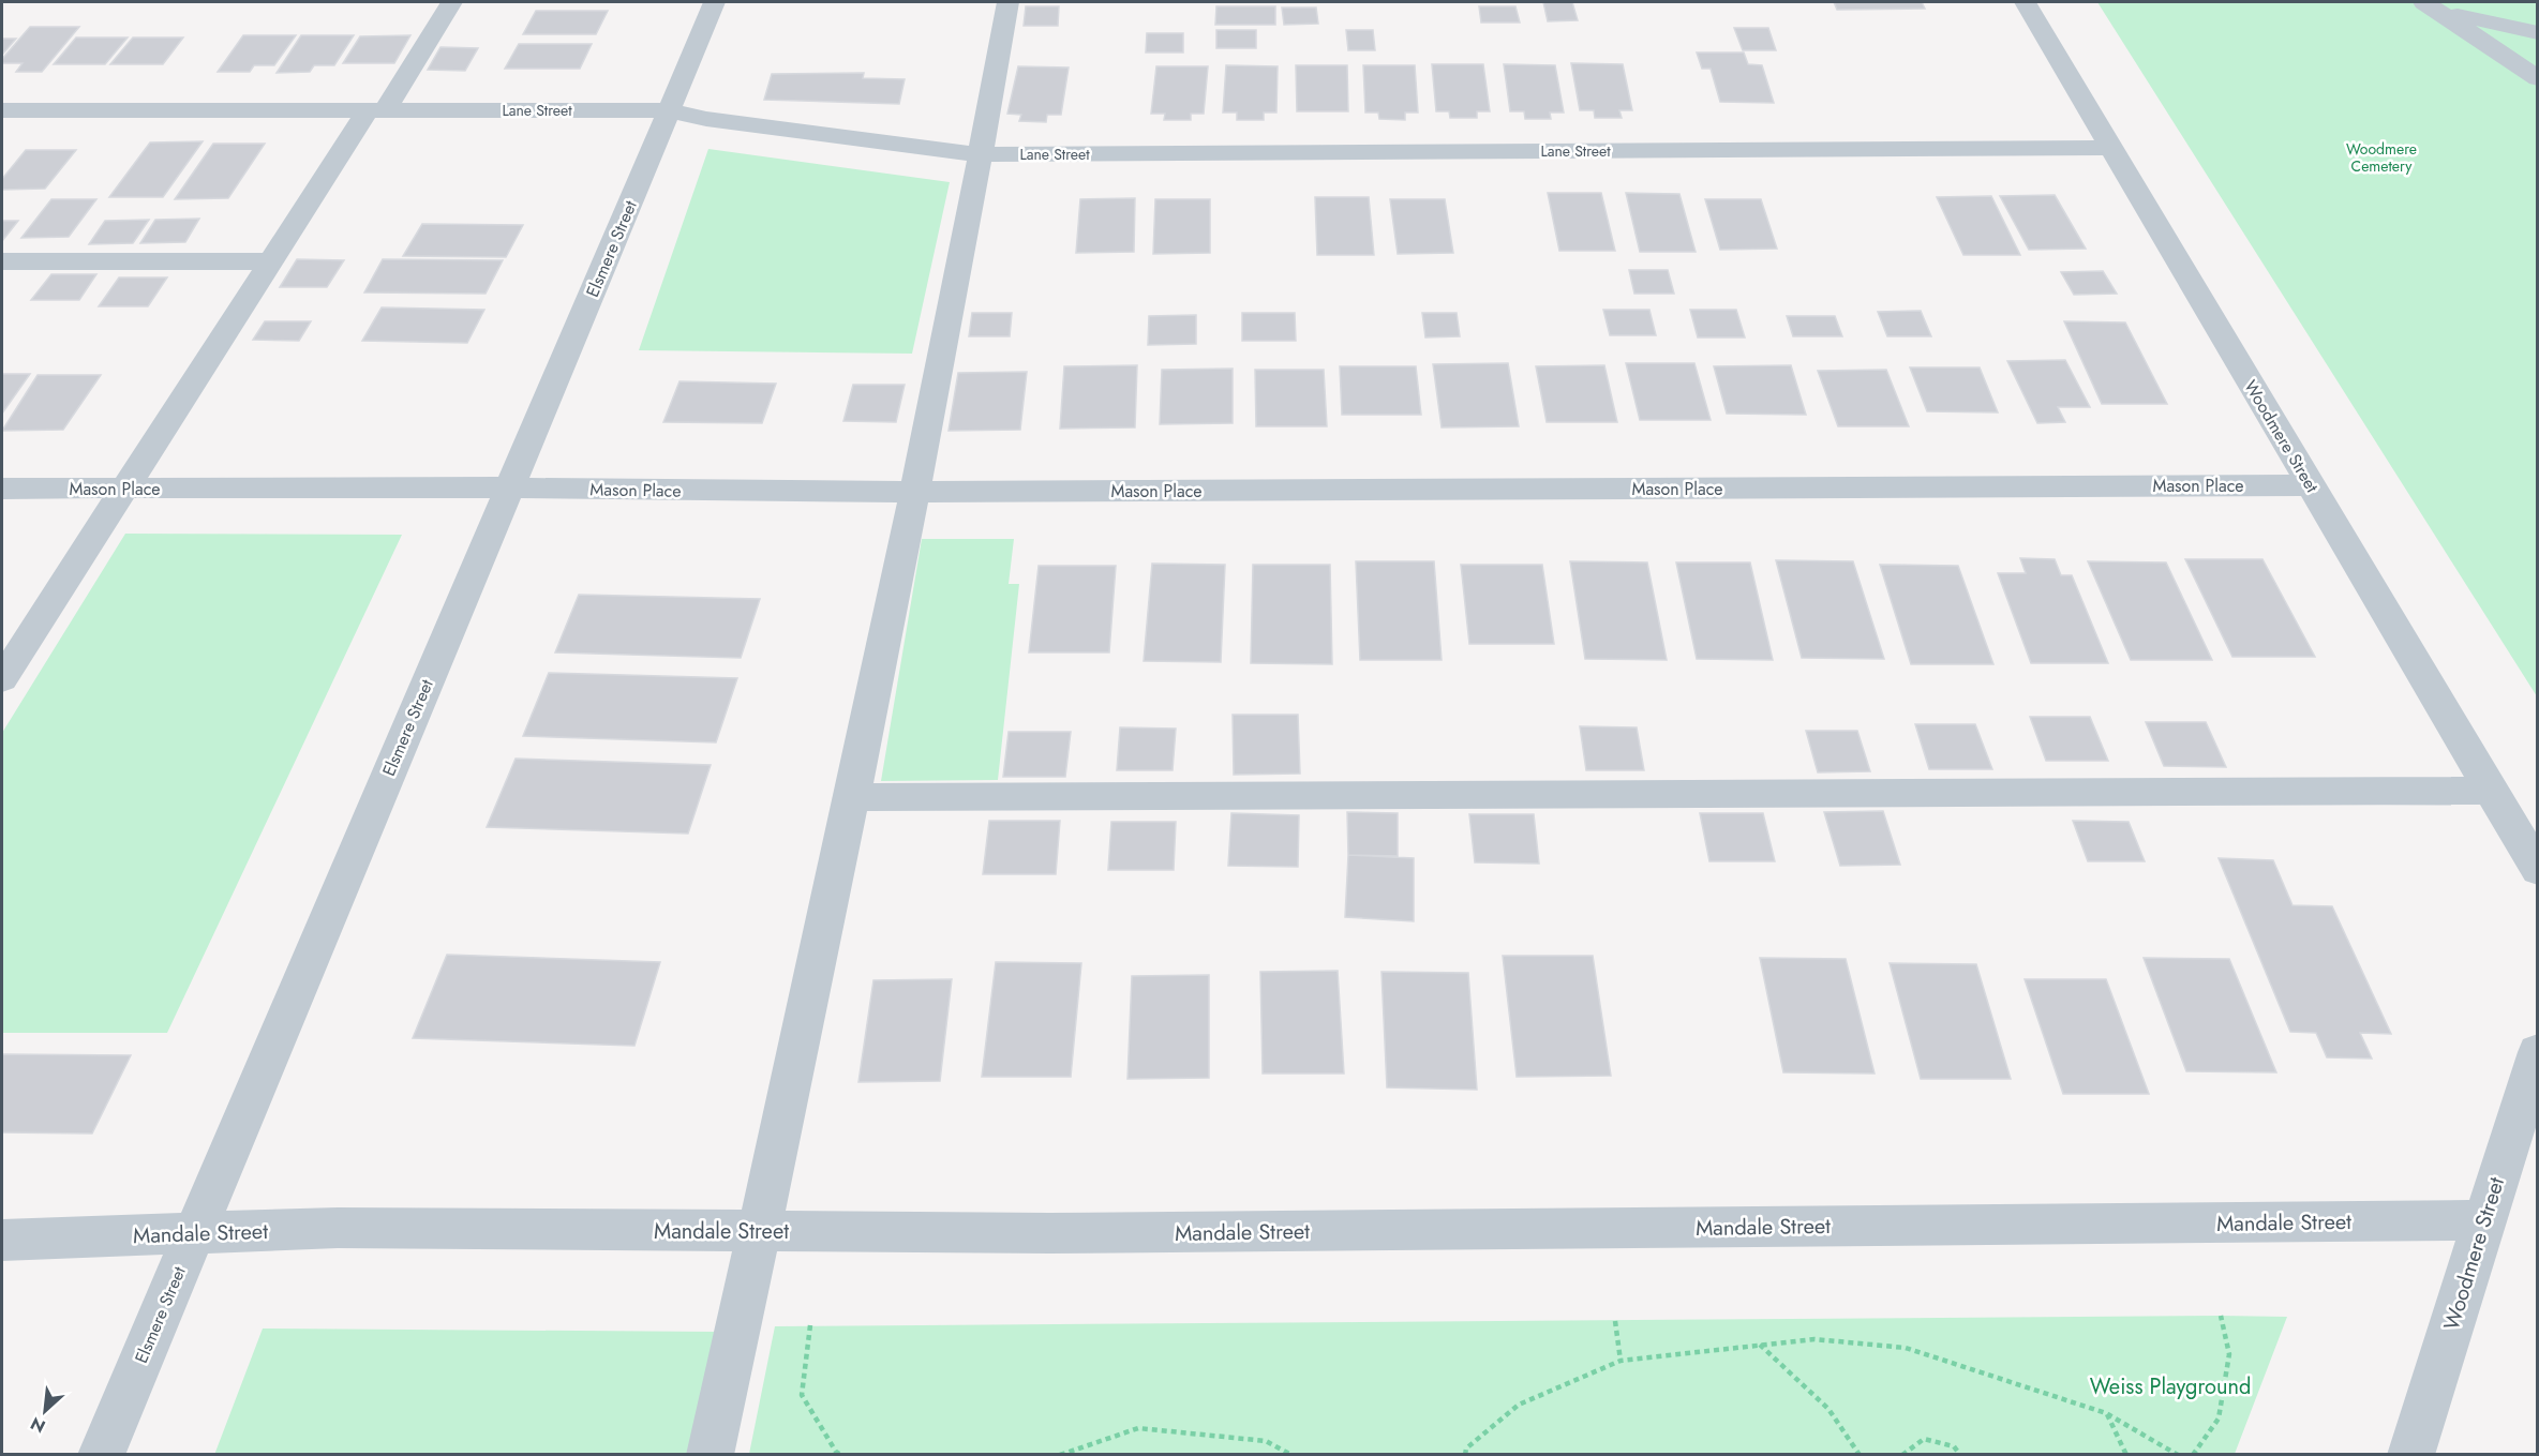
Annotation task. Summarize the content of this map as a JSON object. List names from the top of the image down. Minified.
{"streets":{"street":["Lane Street","Elsmere Street","Woodmere Street","Mason Place","Mandale Street"]},"crossings":[["Lane Street","Elsmere Street"],["Lane Street","Woodmere Street"],["Elsmere Street","Mason Place"],["Elsmere Street","Mandale Street"],["Woodmere Street","Mason Place"],["Woodmere Street","Mandale Street"]],"parks":["Woodmere Cemetery","Weiss Playground"],"north":"bottom left"}
